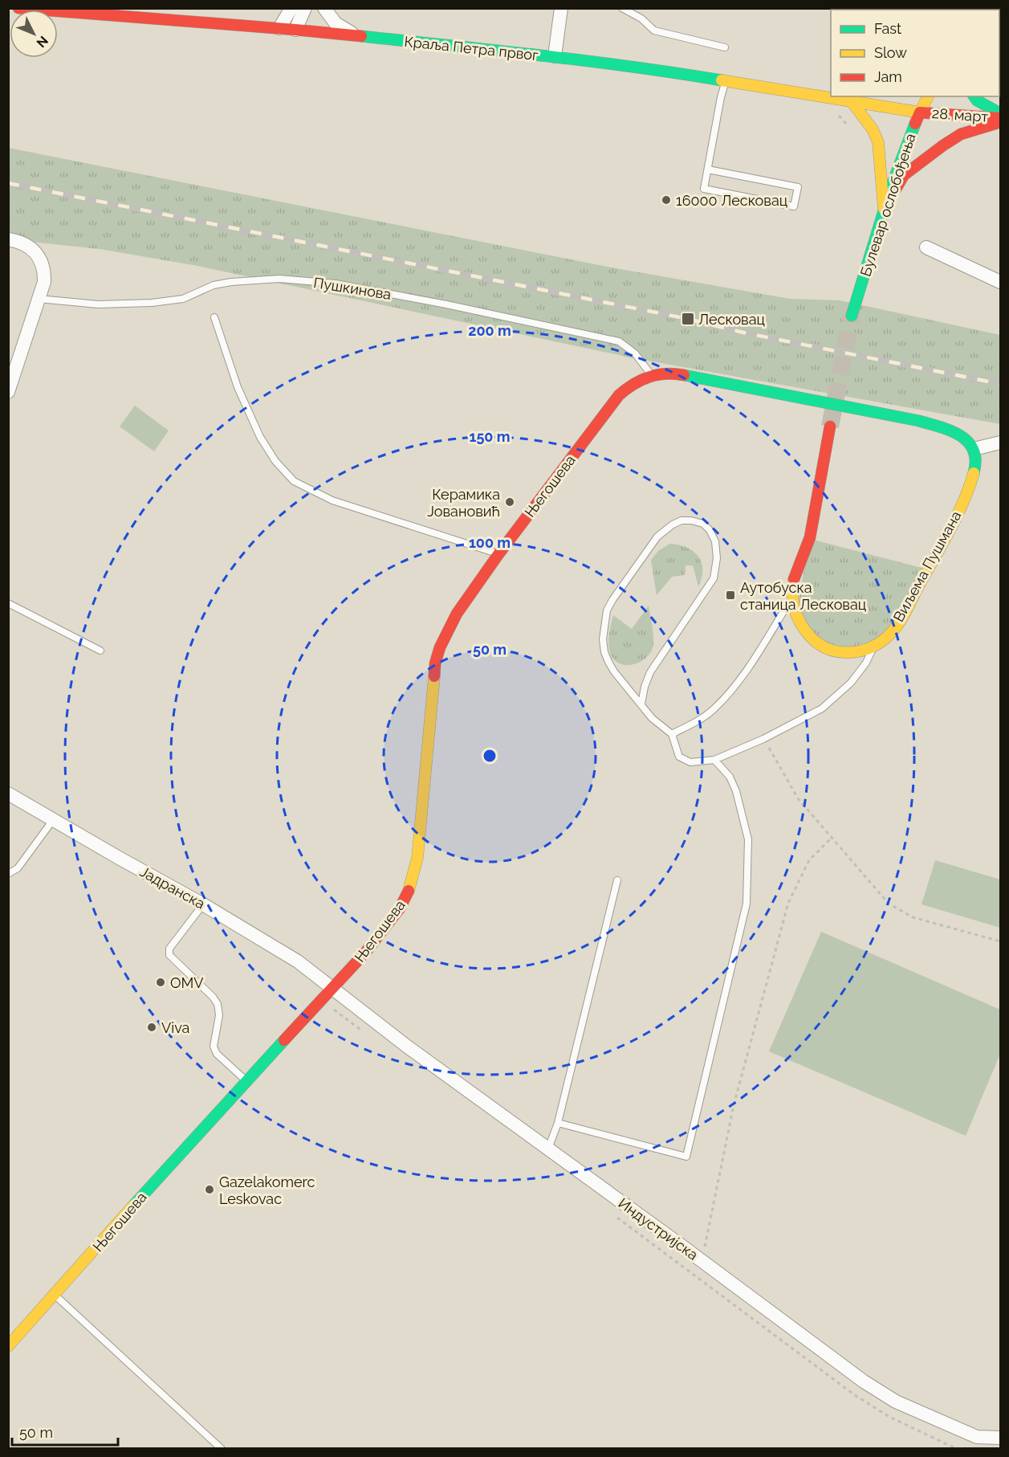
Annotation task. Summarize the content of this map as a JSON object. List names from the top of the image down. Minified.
{"streets":{"street":["Краља Петра првог","28. март","Булевар ослобођења","Његошева","Виљема Пушмана","Јадранска","Индустријска"],"lane":["Пушкинова"]},"crossings":[["Краља Петра првог","28. март"],["Краља Петра првог","Булевар ослобођења"],["28. март","Булевар ослобођења"],["Пушкинова","Његошева"],["Његошева","Јадранска"],["Његошева","Индустријска"],["Јадранска","Индустријска"]],"places":{"other":["16000 Лесковац","Керамика Јовановић","OMV","Viva","Gazelakomerc Leskovac"],"transit":["Лесковац","Аутобуска станица Лесковац"]},"legend":["Fast","Slow","Jam"],"scale_bar":"50 m","north":"bottom right","rings":["200 m","150 m","100 m","50 m"]}
